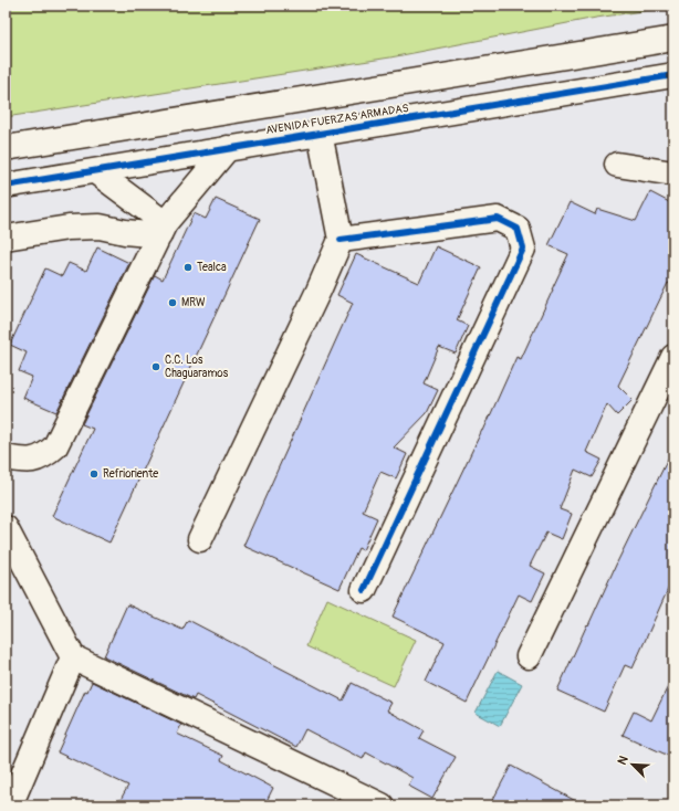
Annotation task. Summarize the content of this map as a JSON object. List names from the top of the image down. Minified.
{"streets":{"street":["AVENIDA FUERZAS ARMADAS"]},"places":["Tealca","MRW","C.C. Los Chaguaramos","Refrioriente"],"north":"top left"}
